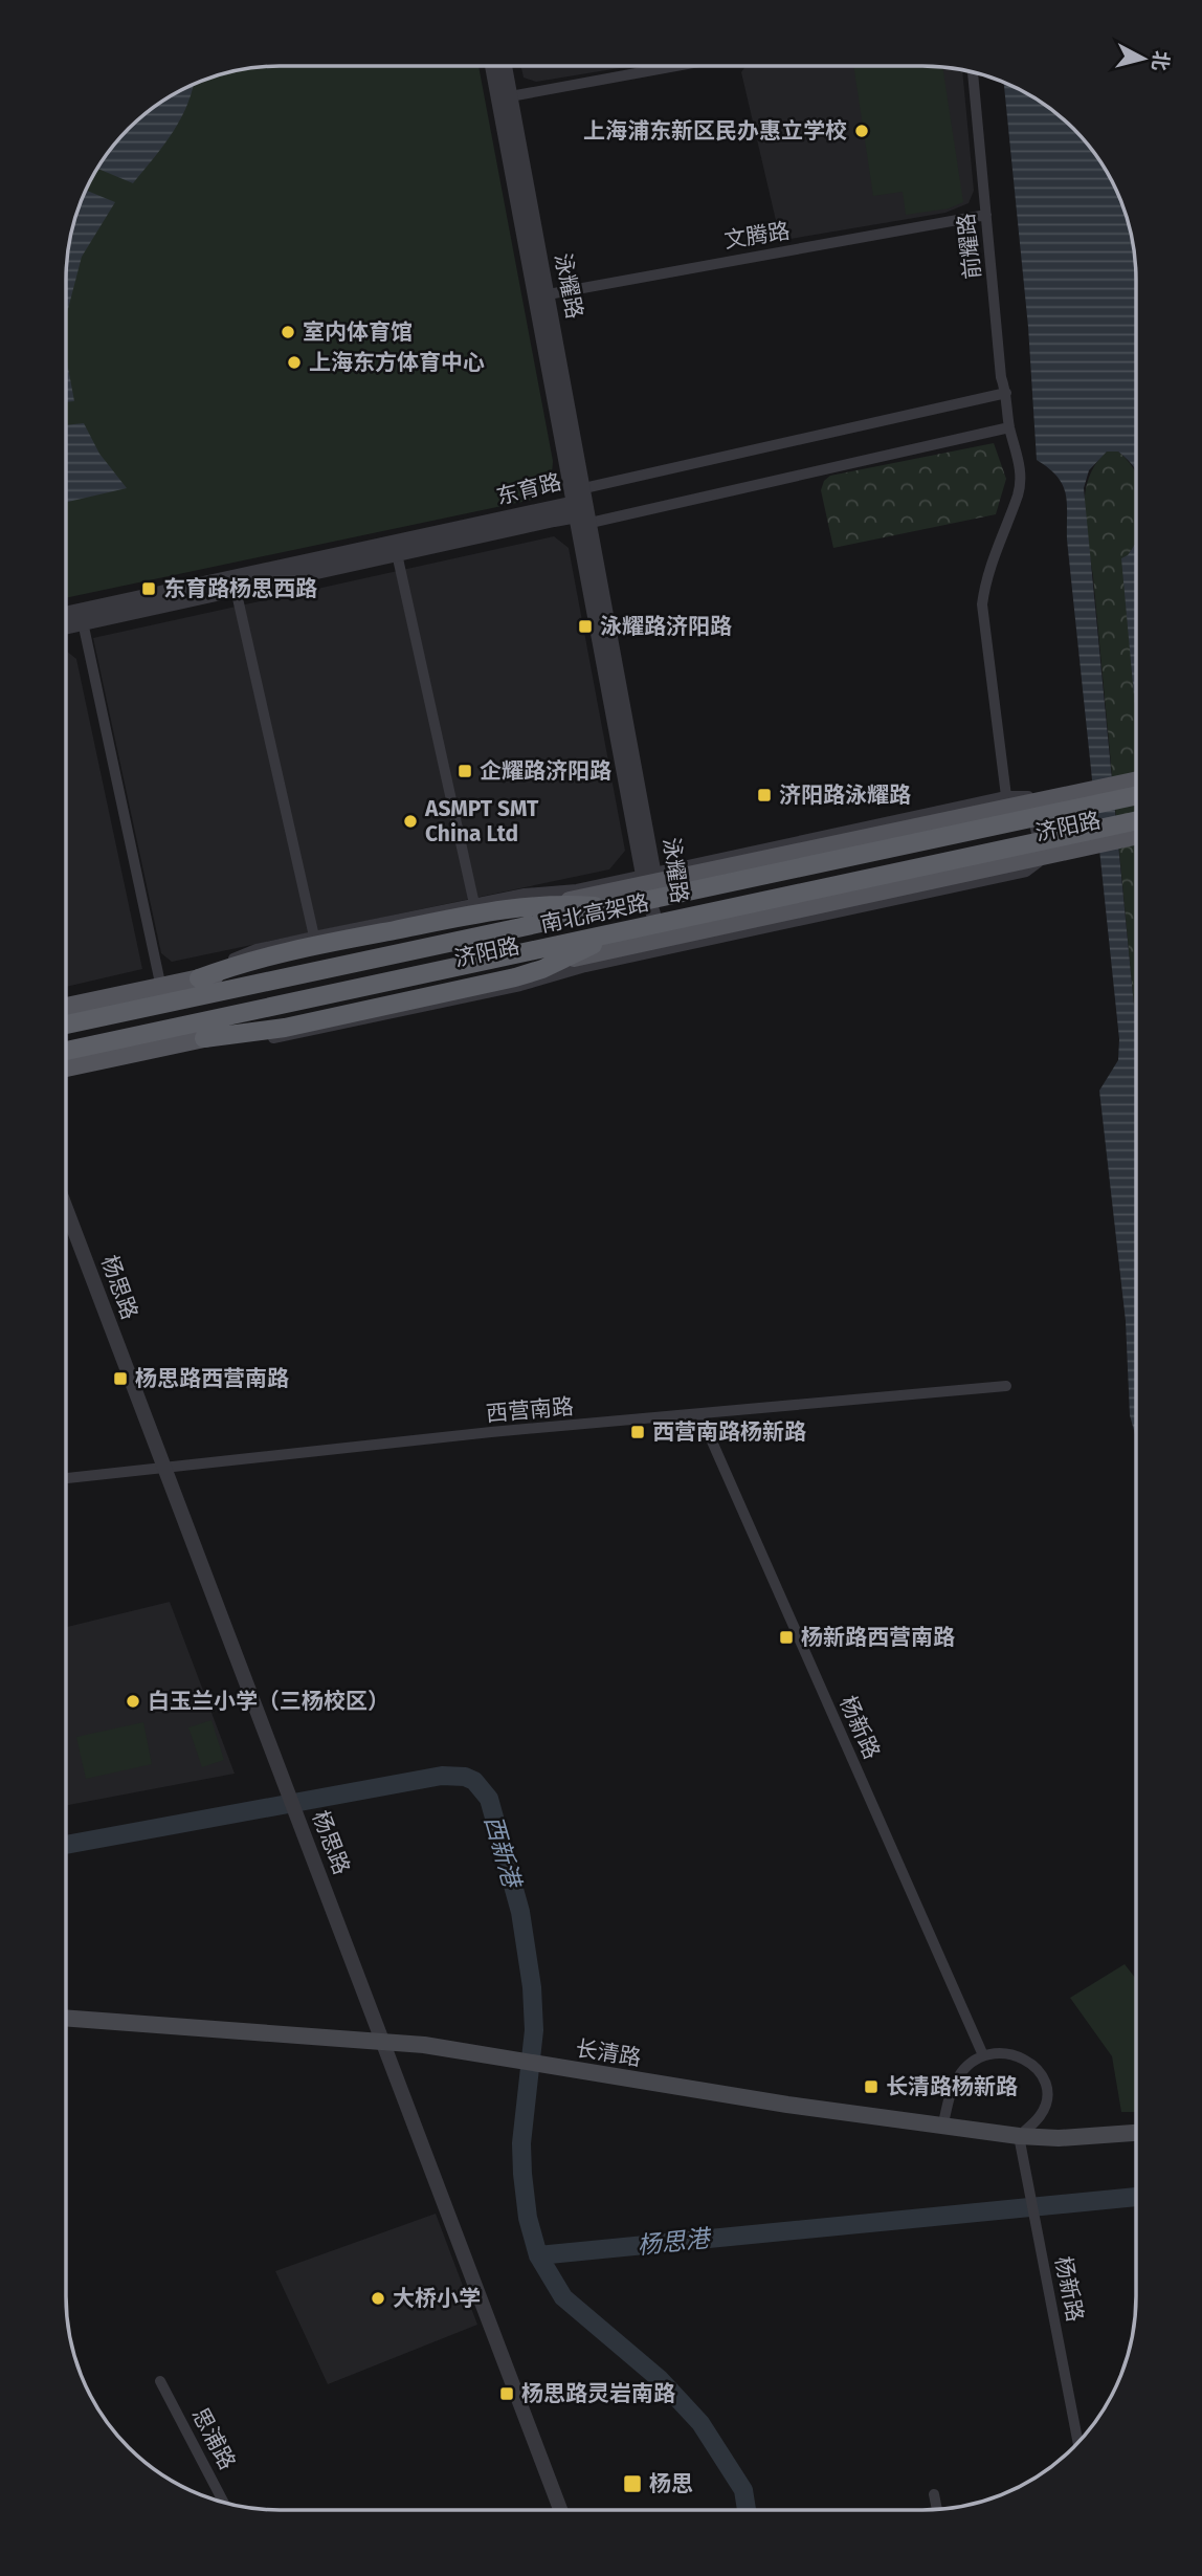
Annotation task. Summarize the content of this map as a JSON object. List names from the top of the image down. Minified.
{"streets":{"highway":["南北高架路"],"main road":["济阳路","长清路"],"street":["文腾路","前耀路","泳耀路","东育路","杨思路","西营南路","杨新路","思浦路"]},"crossings":[["文腾路","前耀路"],["文腾路","泳耀路"],["前耀路","东育路"],["泳耀路","东育路"],["泳耀路","济阳路"],["杨思路","西营南路"],["杨思路","长清路"],["西营南路","杨新路"],["杨新路","长清路"]],"water":["西新港","杨思港"],"places":{"other":["上海浦东新区民办惠立学校","室内体育馆","上海东方体育中心","ASMPT SMT China Ltd","白玉兰小学（三杨校区）","大桥小学"],"transit":["东育路杨思西路","泳耀路济阳路","企耀路济阳路","济阳路泳耀路","杨思路西营南路","西营南路杨新路","杨新路西营南路","长清路杨新路","杨思路灵岩南路","杨思"]},"north":"right"}
